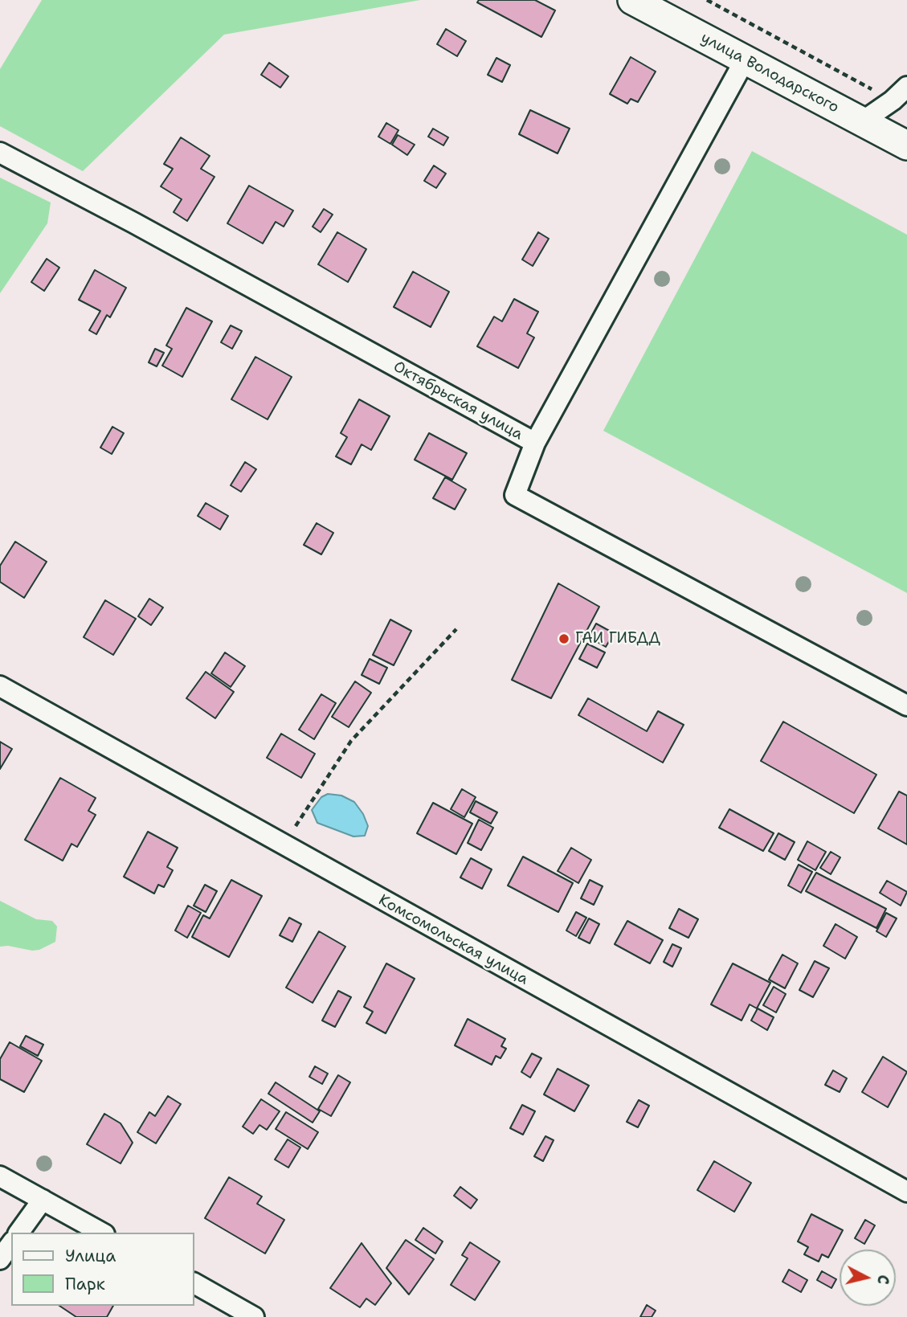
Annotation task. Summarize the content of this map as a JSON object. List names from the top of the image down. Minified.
{"streets":{"street":["улица Володарского","Октябрьская улица","Комсомольская улица"]},"places":["ГАИ ГИБДД"],"legend":["Улица","Парк"],"north":"right"}
